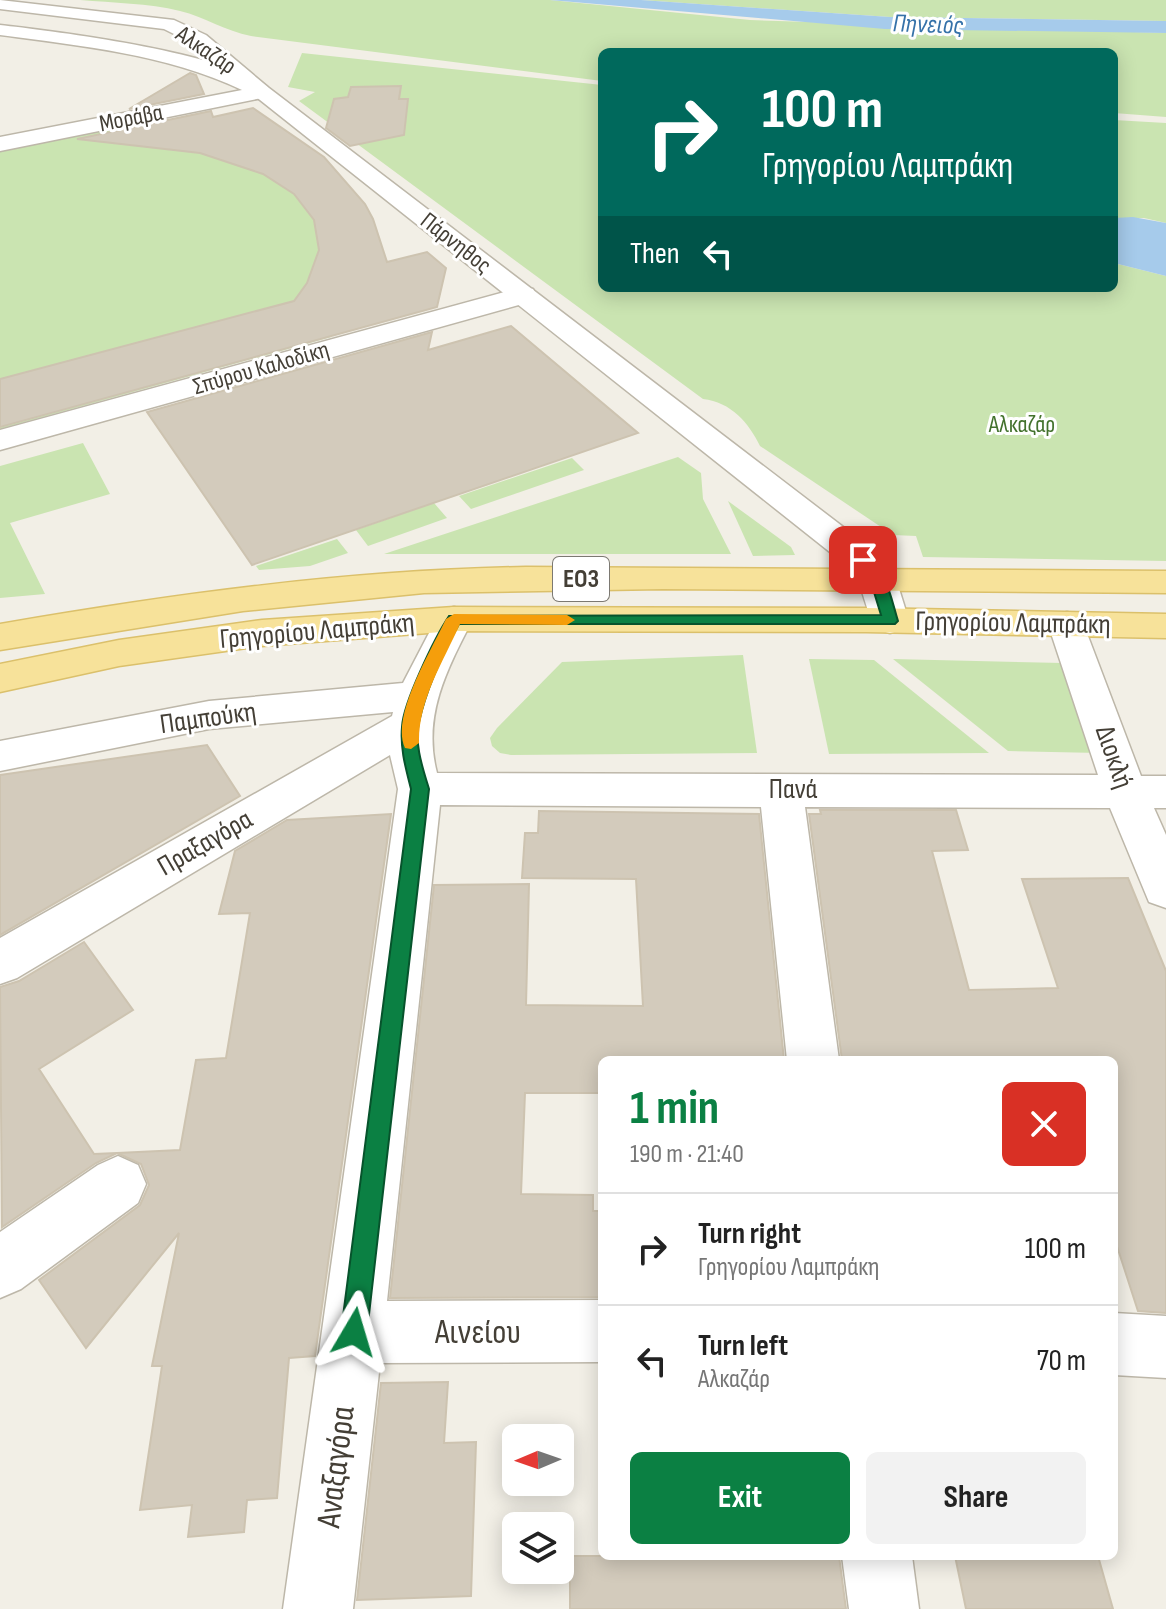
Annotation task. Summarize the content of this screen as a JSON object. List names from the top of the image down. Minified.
{"streets":{"main road":["ΕΟ3","Γρηγορίου Λαμπράκη"],"street":["Αλκαζάρ","Μοράβα","Πάρνηθος","Σπύρου Καλοδίκη","Παμπούκη","Διοκλή","Πανά","Πραξαγόρα","Αινείου","Αναξαγόρα"]},"crossings":[["Αλκαζάρ","Μοράβα"],["Αλκαζάρ","Πάρνηθος"],["Μοράβα","Πάρνηθος"],["Πάρνηθος","Σπύρου Καλοδίκη"],["Πάρνηθος","Γρηγορίου Λαμπράκη"],["Γρηγορίου Λαμπράκη","Διοκλή"],["Γρηγορίου Λαμπράκη","Αναξαγόρα"],["Παμπούκη","Πραξαγόρα"],["Παμπούκη","Αναξαγόρα"],["Διοκλή","Πανά"],["Πανά","Αναξαγόρα"],["Πραξαγόρα","Αναξαγόρα"],["Αινείου","Αναξαγόρα"]],"water":["Πηνειός"],"parks":["Αλκαζάρ"],"north":"left","page":{"turn":["100 m","Γρηγορίου Λαμπράκη"],"then":"Then","heading":["1 min","190 m · 21:40"],"list":[{"name":"Turn right","note":"Γρηγορίου Λαμπράκη","value":"100 m"},{"name":"Turn left","note":"Αλκαζάρ","value":"70 m"}],"buttons":["Exit","Share"]}}
